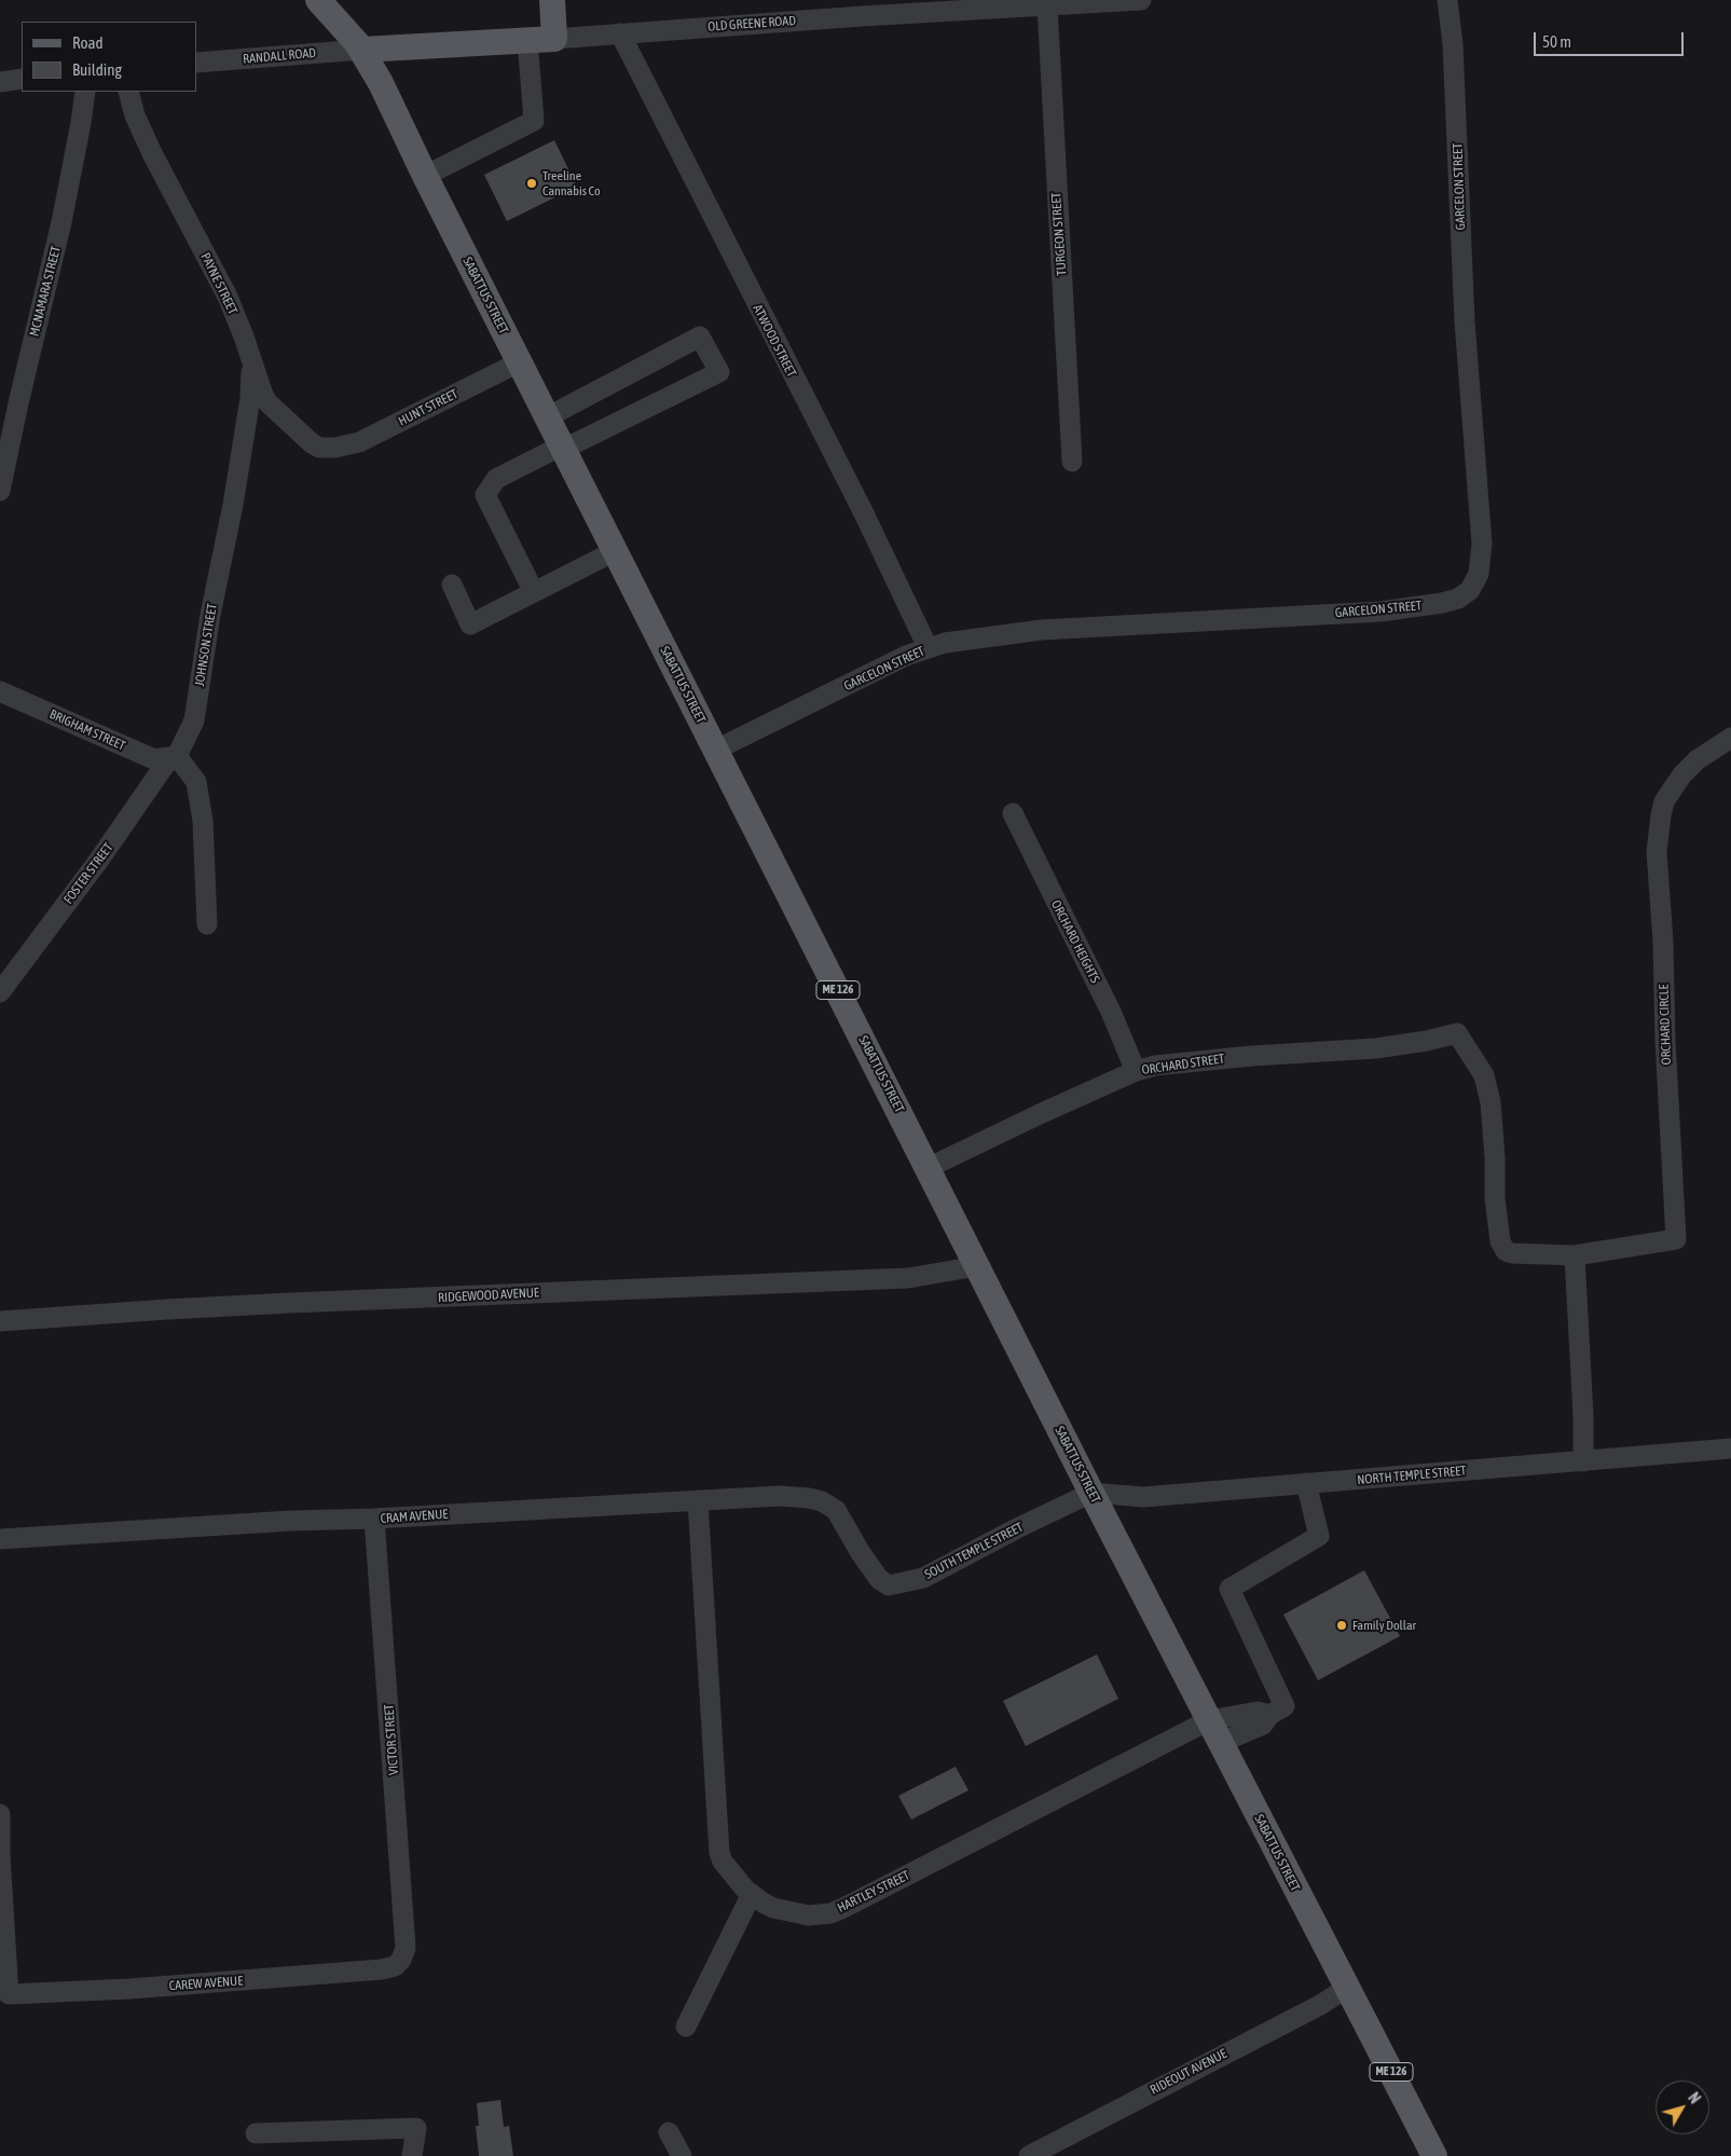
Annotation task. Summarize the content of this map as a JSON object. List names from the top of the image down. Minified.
{"streets":{"main road":["OLD GREENE ROAD","SABATTUS STREET","ME 126"],"street":["RANDALL ROAD","GARCELON STREET","TURGEON STREET","PAYNE STREET","MCNAMARA STREET","ATWOOD STREET","HUNT STREET","JOHNSON STREET","BRIGHAM STREET","FOSTER STREET","ORCHARD HEIGHTS","ORCHARD CIRCLE","ORCHARD STREET","RIDGEWOOD AVENUE","NORTH TEMPLE STREET","CRAM AVENUE","SOUTH TEMPLE STREET","VICTOR STREET","HARTLEY STREET","CAREW AVENUE","RIDEOUT AVENUE"]},"crossings":[["OLD GREENE ROAD","RANDALL ROAD"],["OLD GREENE ROAD","TURGEON STREET"],["OLD GREENE ROAD","SABATTUS STREET"],["OLD GREENE ROAD","ATWOOD STREET"],["RANDALL ROAD","SABATTUS STREET"],["GARCELON STREET","SABATTUS STREET"],["GARCELON STREET","ATWOOD STREET"],["PAYNE STREET","HUNT STREET"],["PAYNE STREET","JOHNSON STREET"],["SABATTUS STREET","HUNT STREET"],["SABATTUS STREET","ORCHARD STREET"],["SABATTUS STREET","RIDGEWOOD AVENUE"],["SABATTUS STREET","NORTH TEMPLE STREET"],["SABATTUS STREET","SOUTH TEMPLE STREET"],["SABATTUS STREET","HARTLEY STREET"],["SABATTUS STREET","RIDEOUT AVENUE"],["JOHNSON STREET","BRIGHAM STREET"],["JOHNSON STREET","FOSTER STREET"],["BRIGHAM STREET","FOSTER STREET"],["ORCHARD HEIGHTS","ORCHARD STREET"],["ORCHARD CIRCLE","ORCHARD STREET"],["NORTH TEMPLE STREET","SOUTH TEMPLE STREET"],["CRAM AVENUE","SOUTH TEMPLE STREET"],["CRAM AVENUE","VICTOR STREET"],["CRAM AVENUE","HARTLEY STREET"],["VICTOR STREET","CAREW AVENUE"]],"places":["Treeline Cannabis Co","Family Dollar"],"legend":["Road","Building"],"scale_bar":"50 m","north":"top right"}
